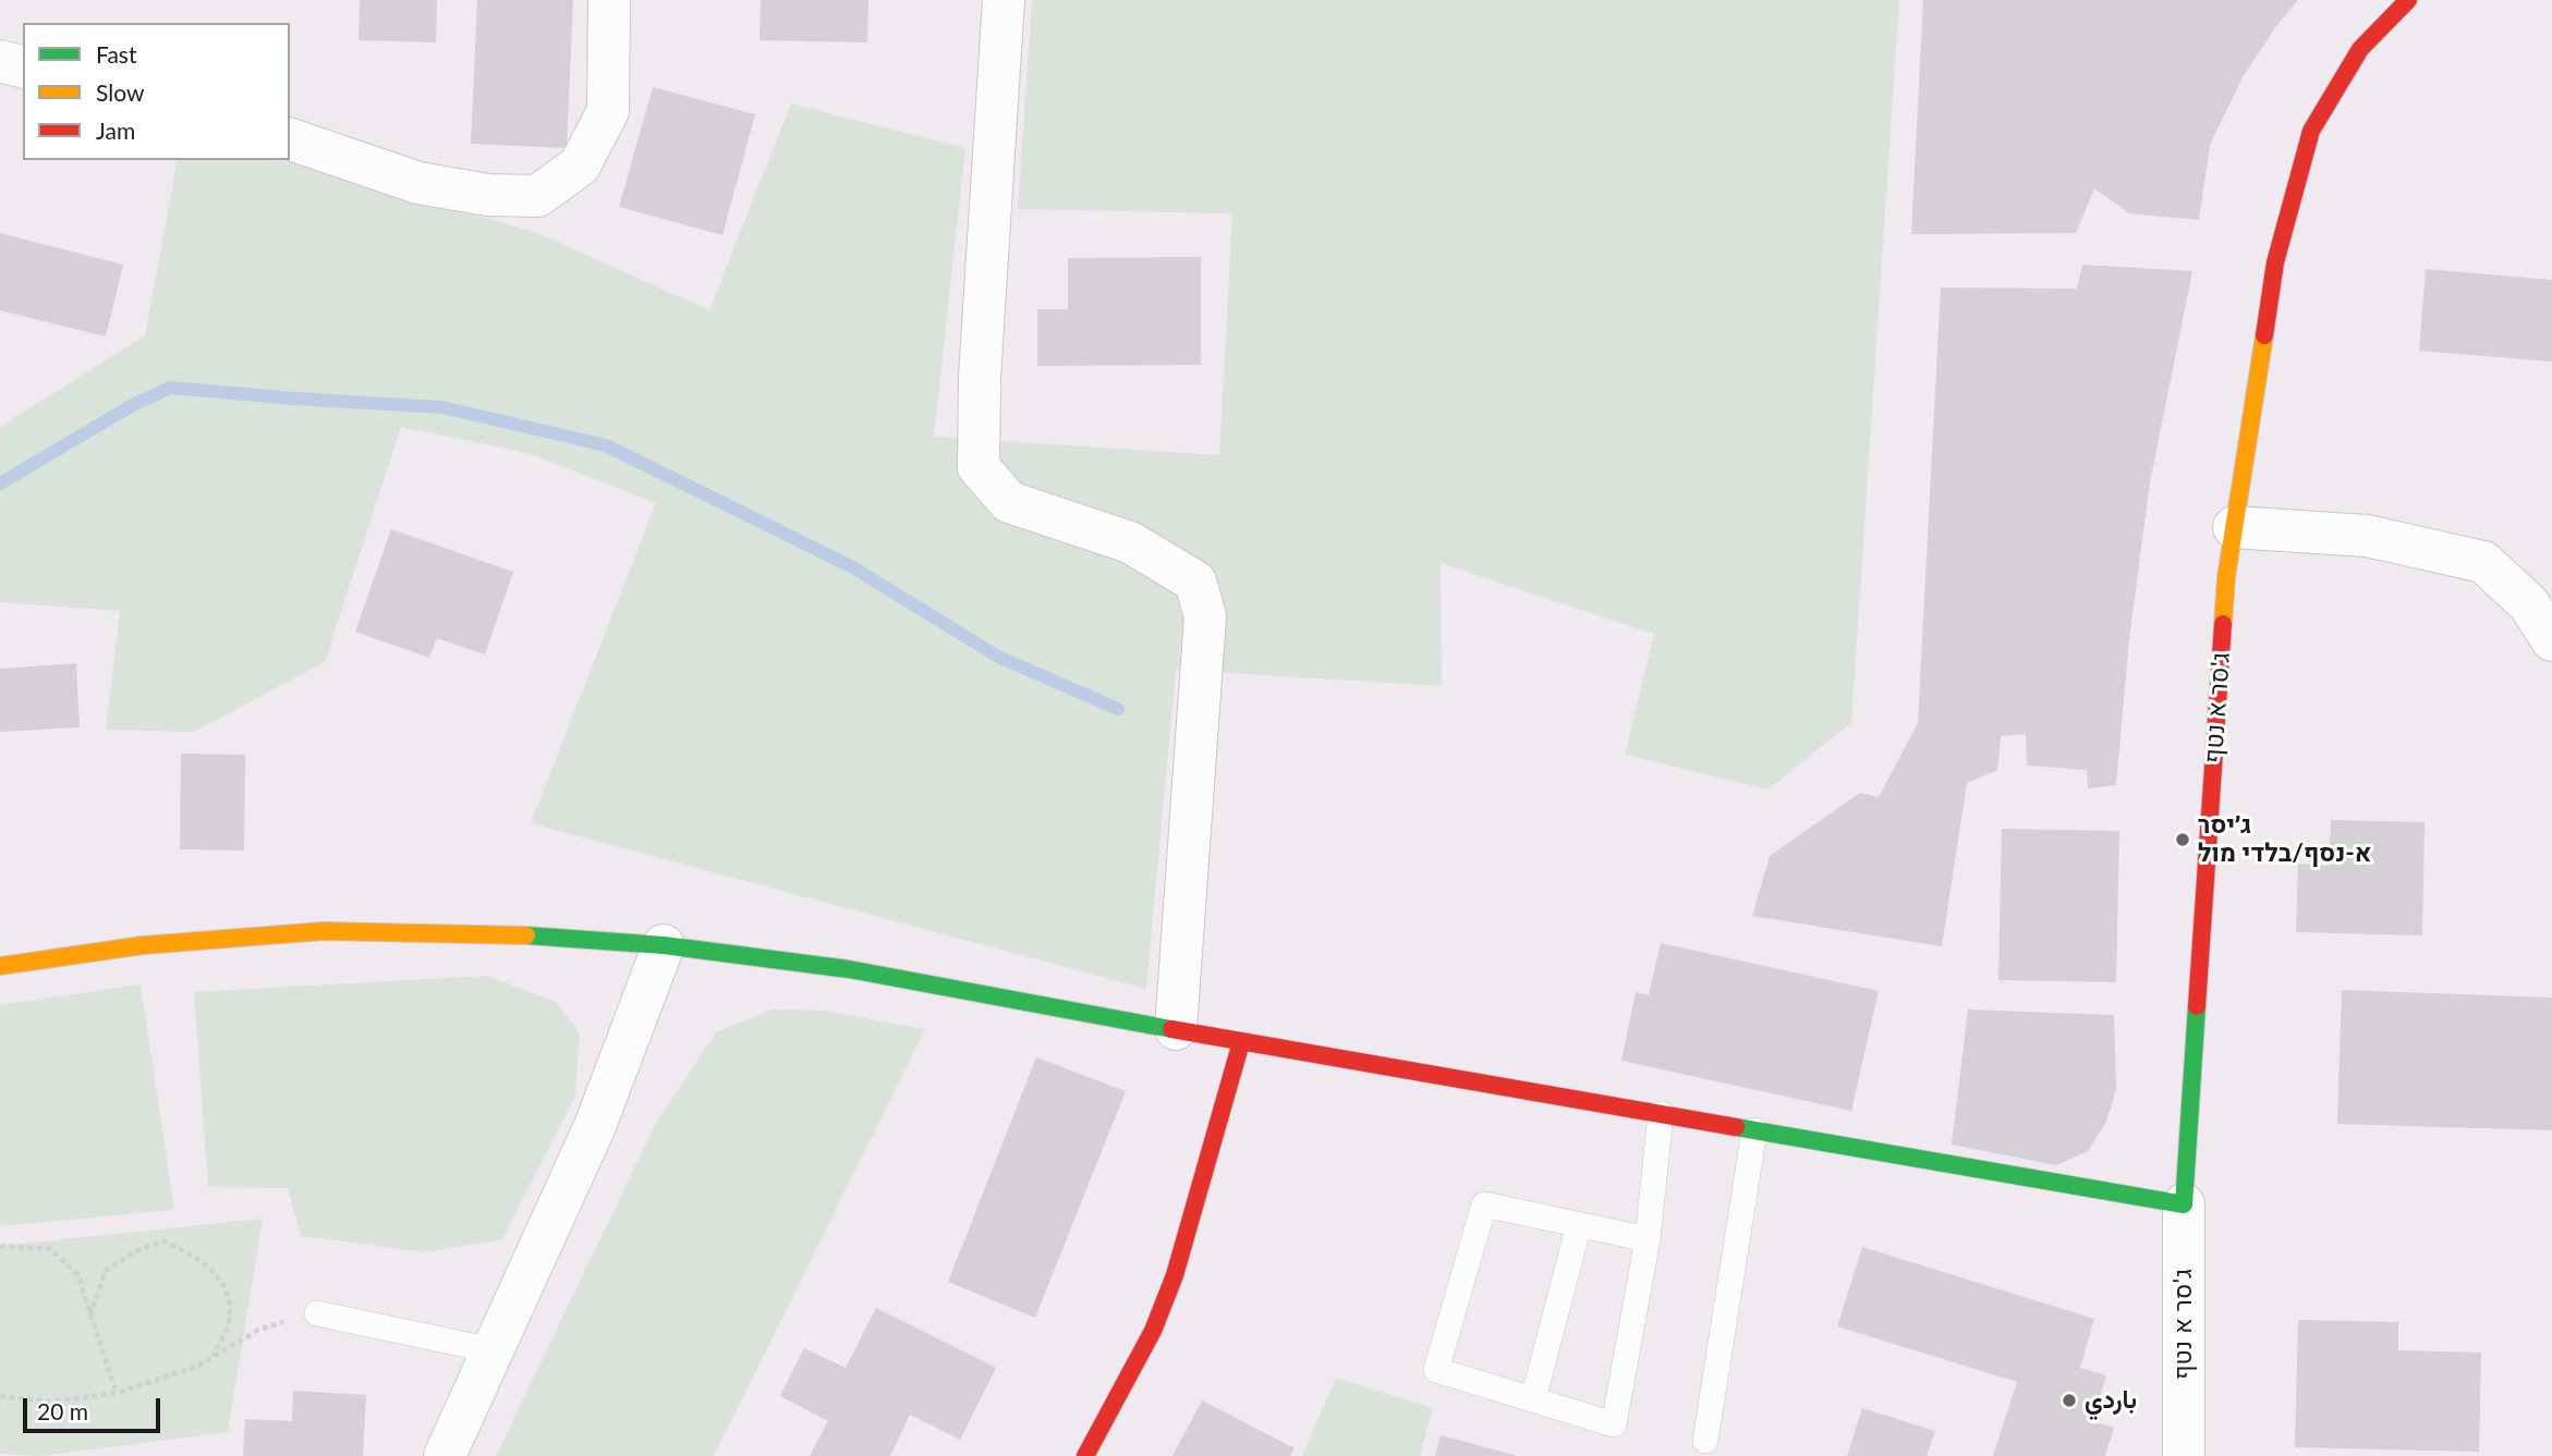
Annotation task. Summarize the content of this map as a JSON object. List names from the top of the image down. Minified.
{"streets":{"street":["ג'סר א נטף"]},"places":["ג׳יסר א-נסף/בלדי מול","باردي"],"legend":["Fast","Slow","Jam"],"scale_bar":"20 m"}
